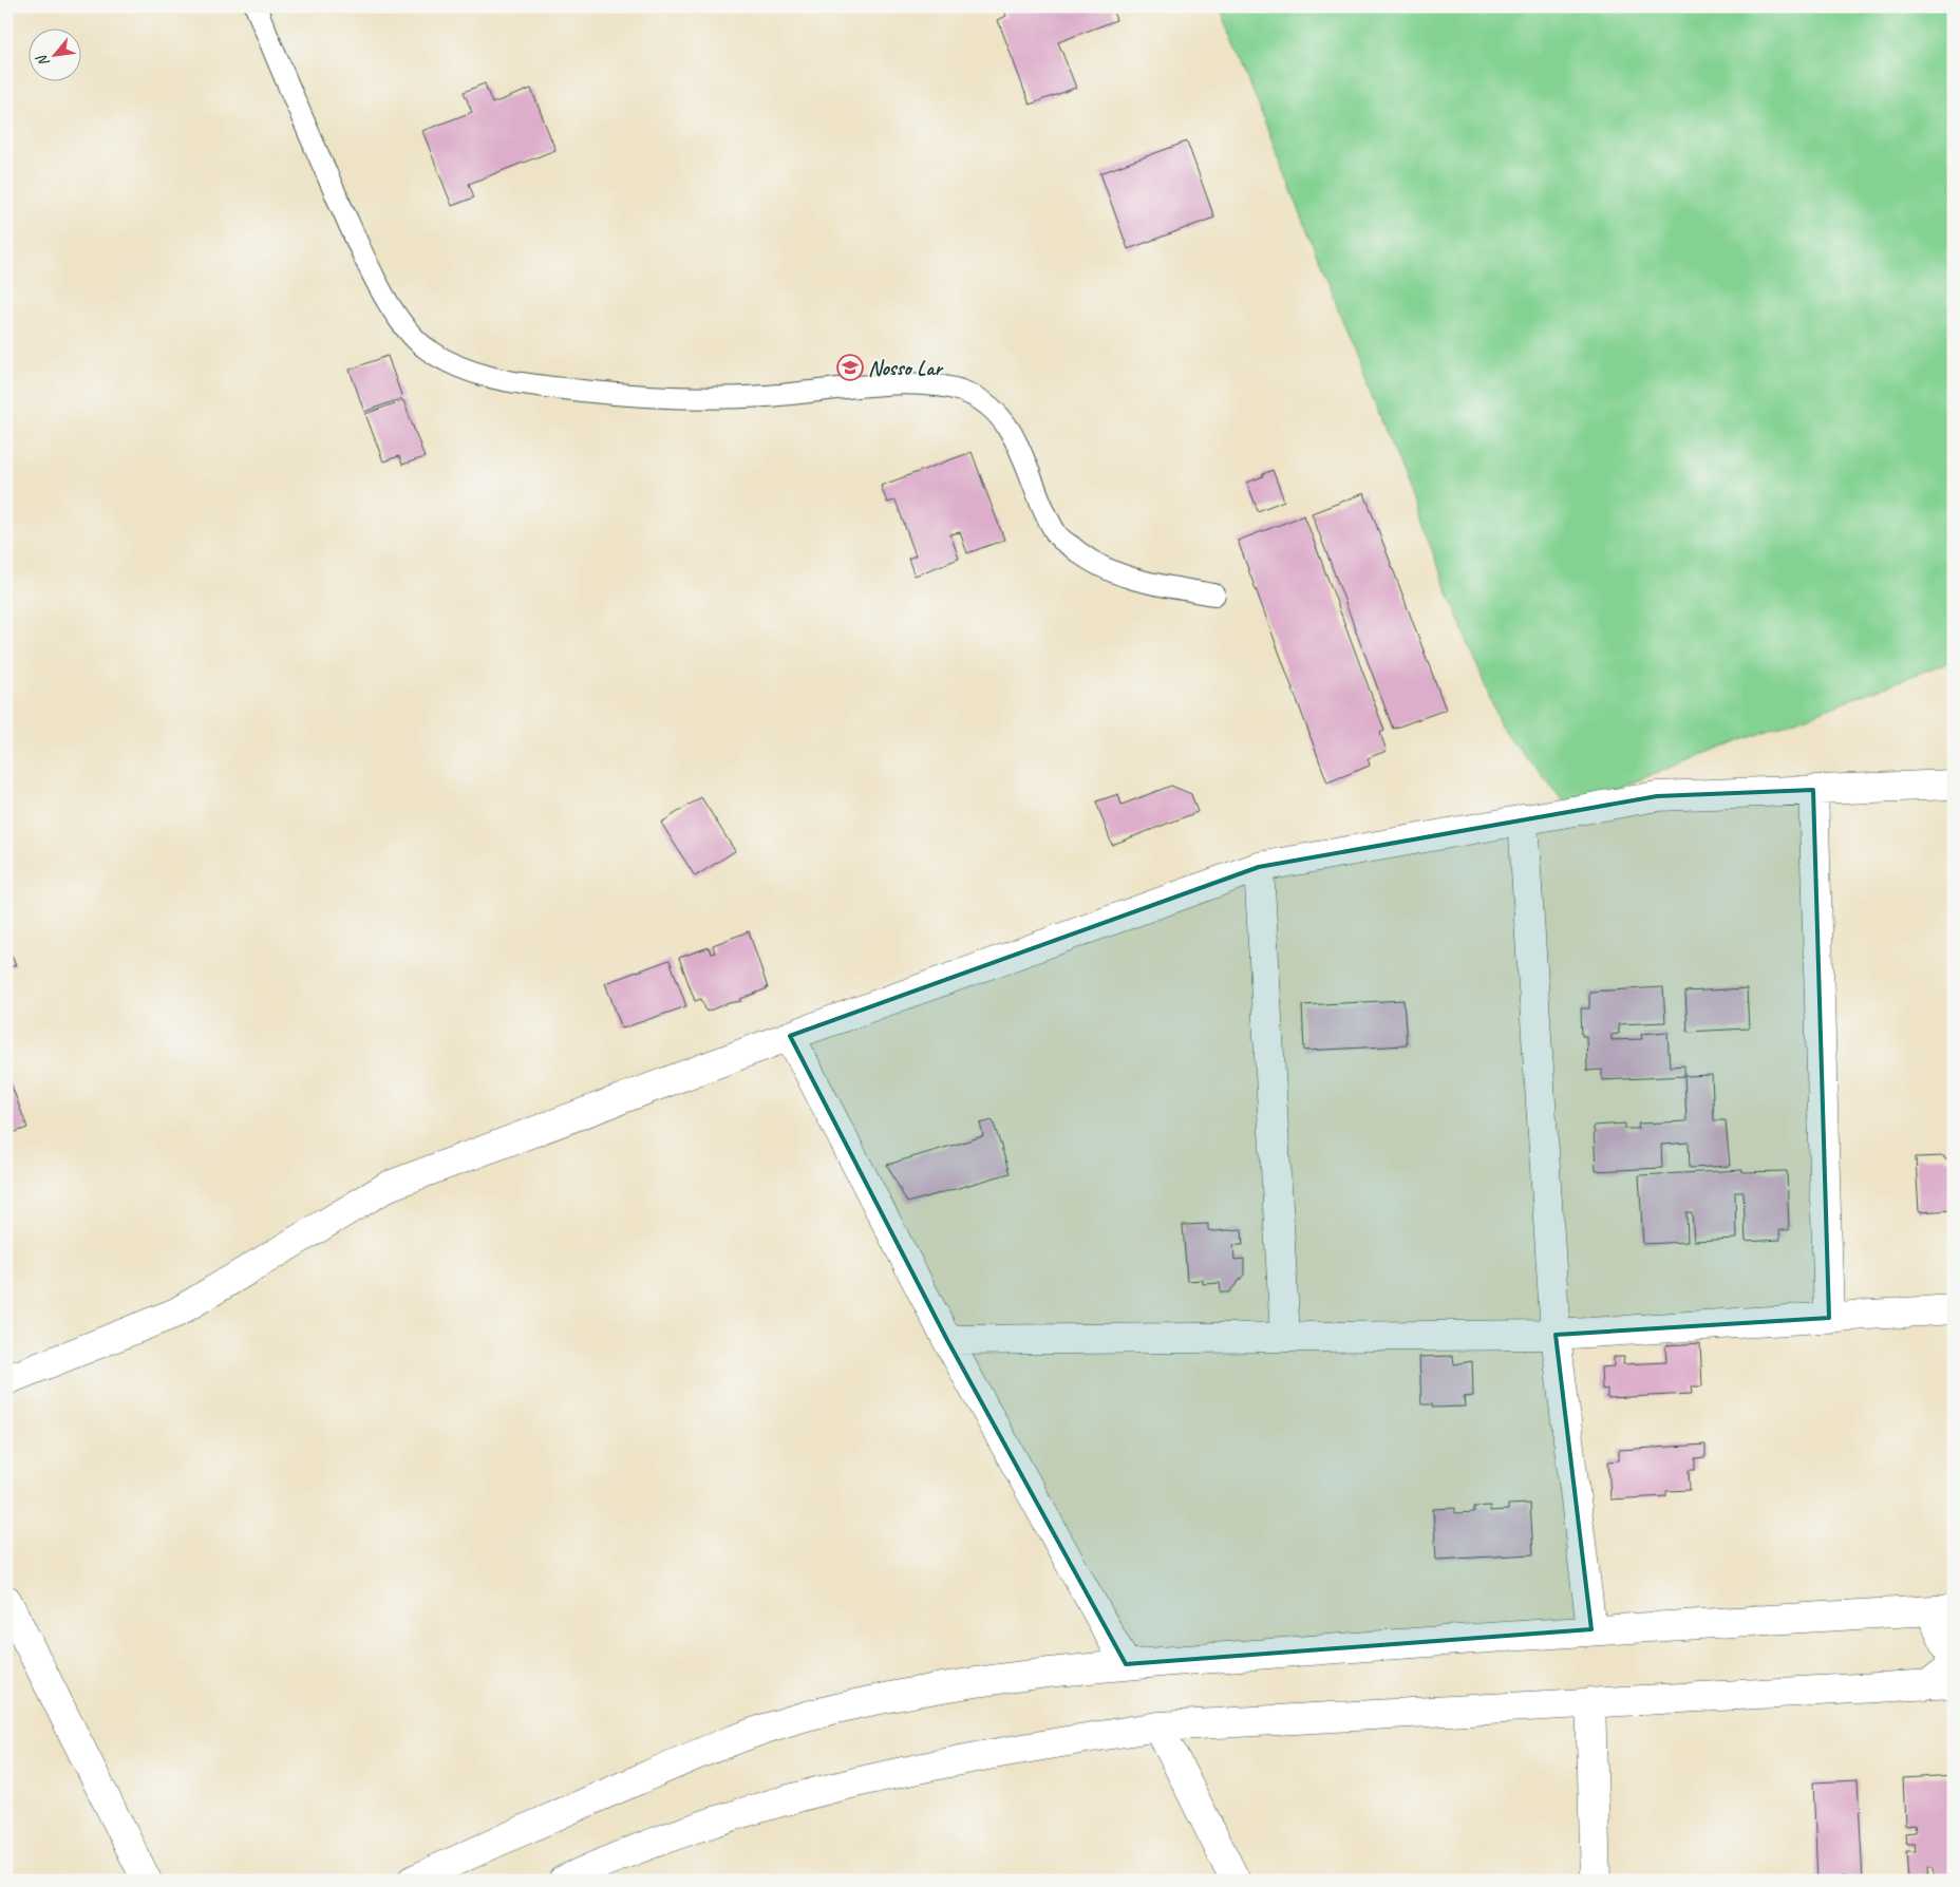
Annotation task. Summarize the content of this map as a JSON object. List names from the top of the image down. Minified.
{"places":{"school or university":["Nosso Lar"]},"north":"bottom left"}
